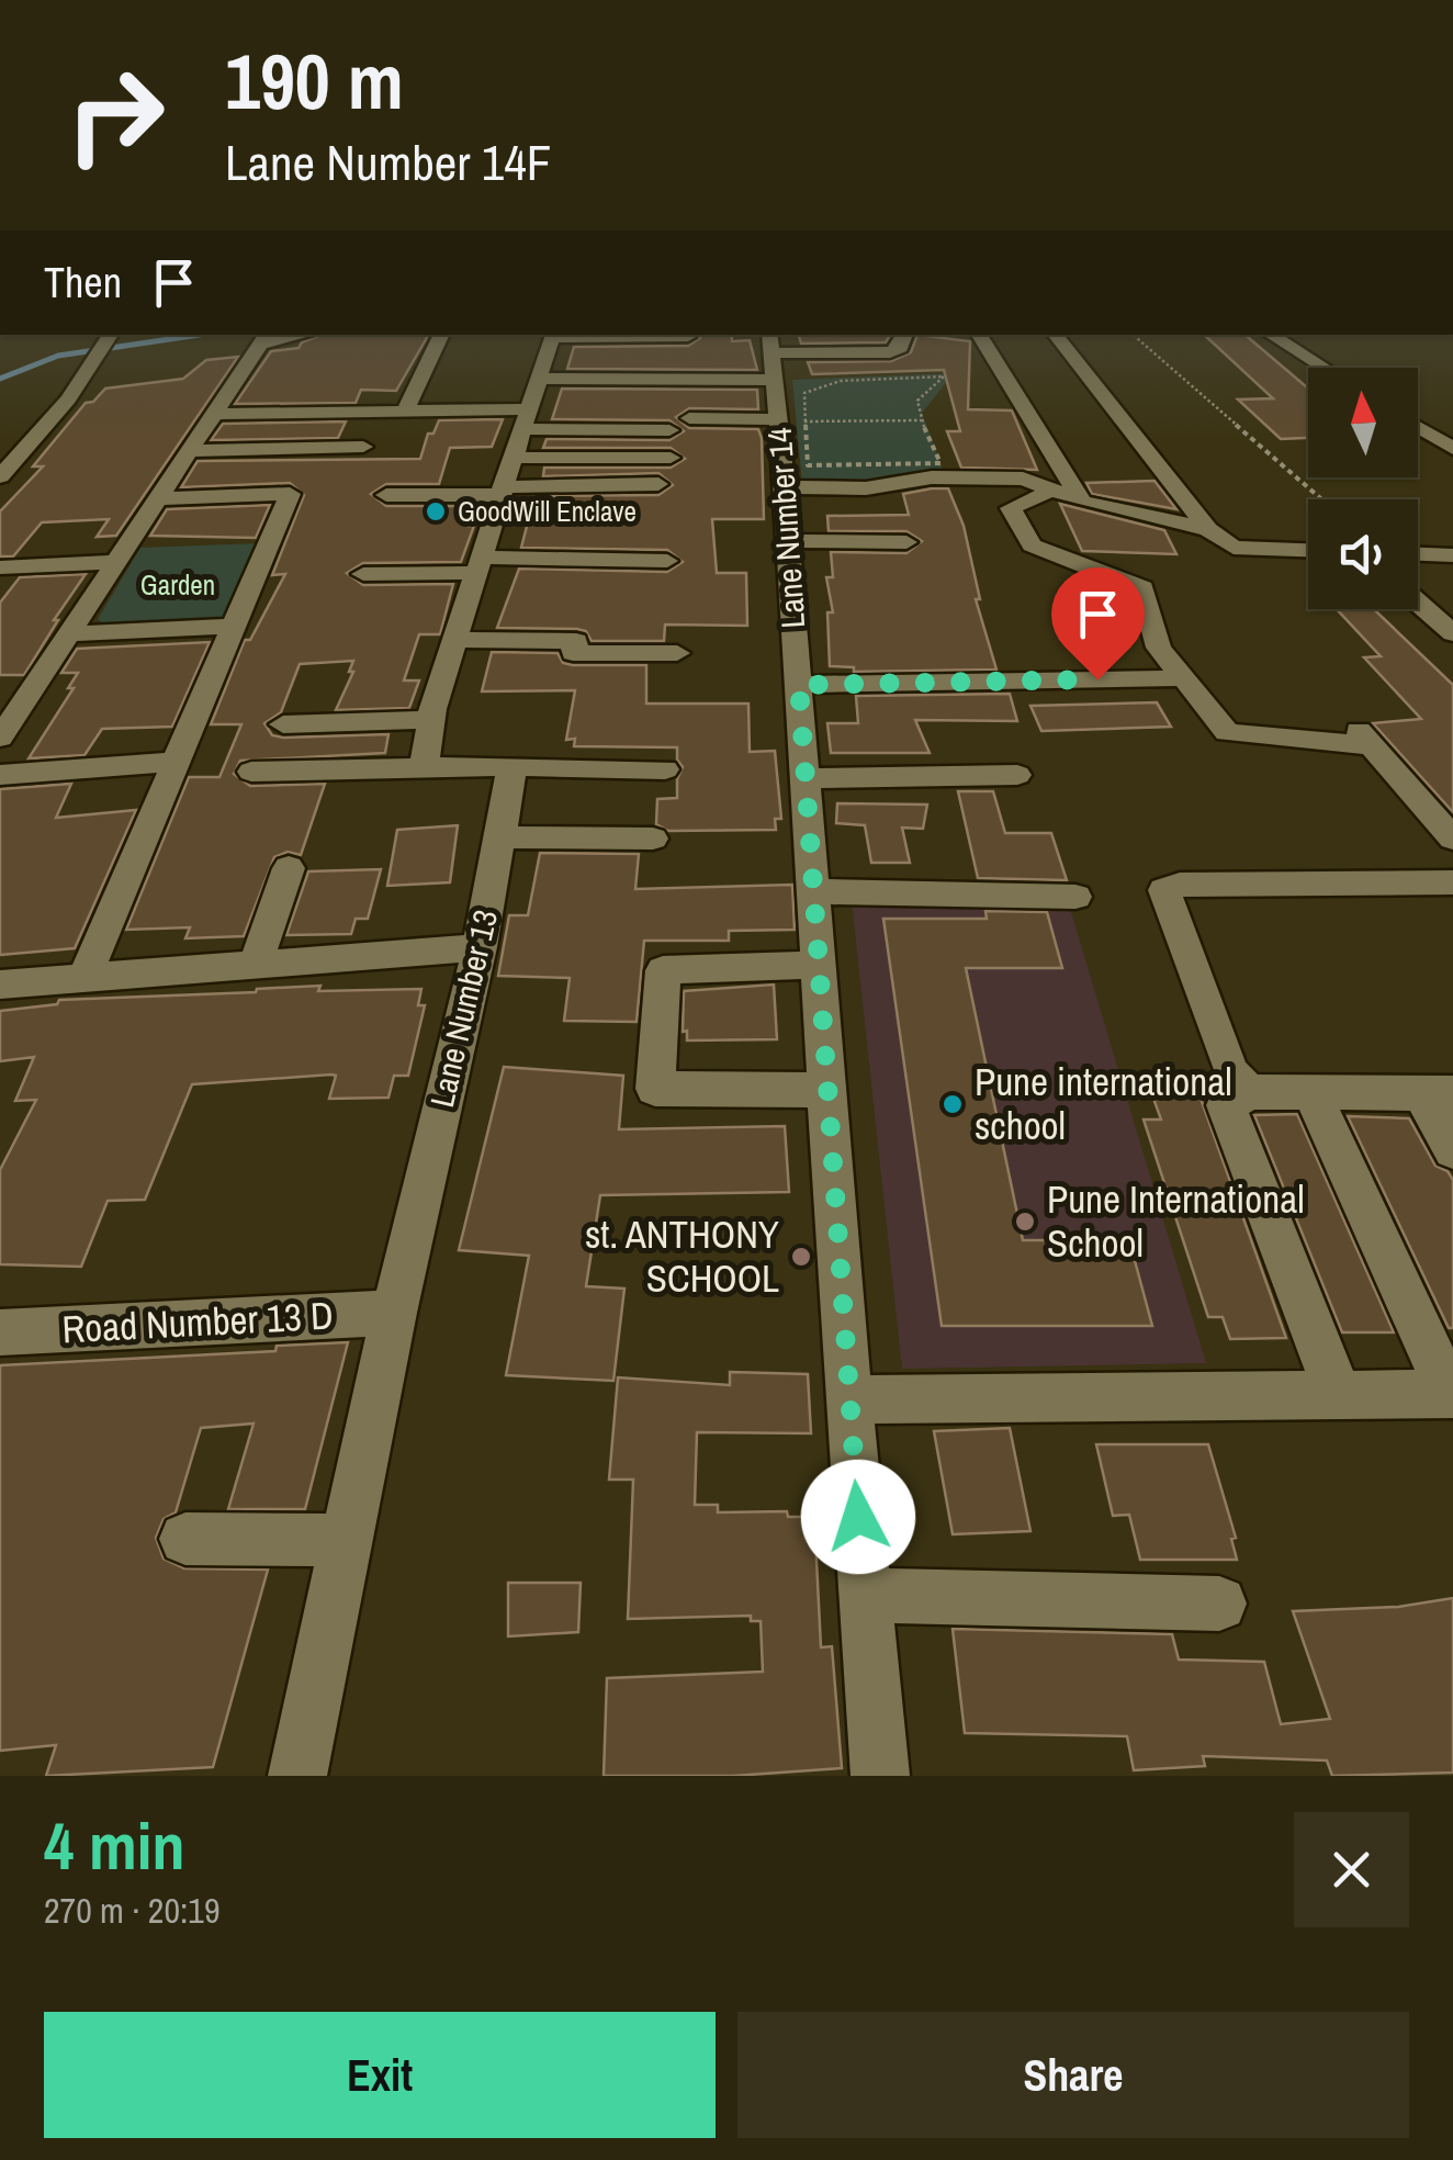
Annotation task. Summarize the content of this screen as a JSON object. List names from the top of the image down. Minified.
{"streets":{"street":["Lane Number 14","Lane Number 13","Road Number 13 D"]},"crossings":[["Lane Number 13","Road Number 13 D"]],"parks":["Garden"],"places":["GoodWill Enclave","Pune international school","Pune International School","st. ANTHONY SCHOOL"],"north":"top","page":{"turn":["190 m","Lane Number 14F"],"then":"Then","heading":["4 min","270 m · 20:19"],"buttons":["Exit","Share"]}}
